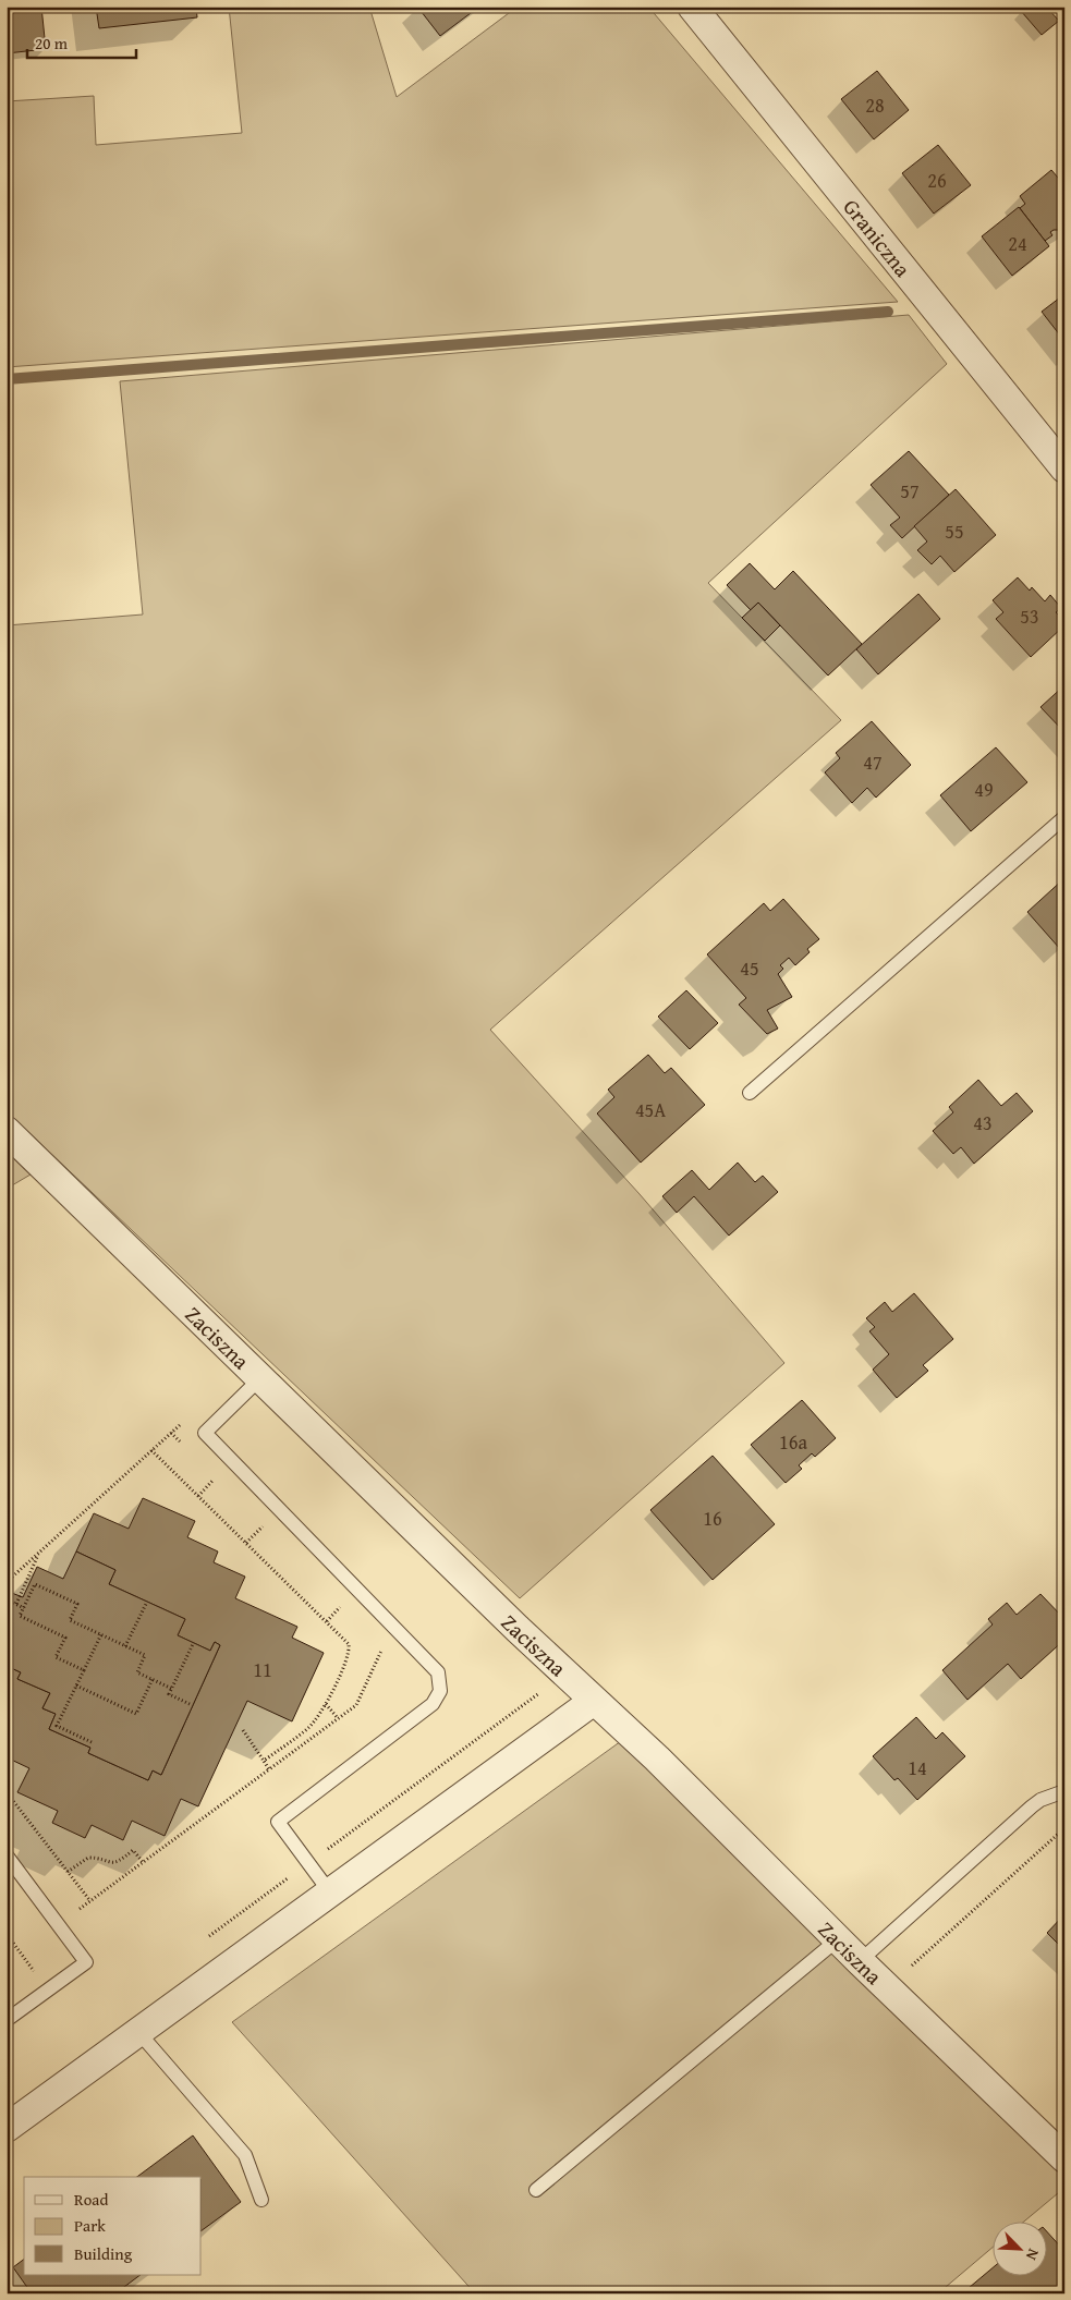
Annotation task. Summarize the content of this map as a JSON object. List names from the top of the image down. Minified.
{"streets":{"street":["Graniczna","Zaciszna"]},"house_numbers":["28","26","24","57","55","53","47","49","45","45A","43","16a","16","11","14"],"legend":["Road","Park","Building"],"scale_bar":"20 m","north":"bottom right"}
